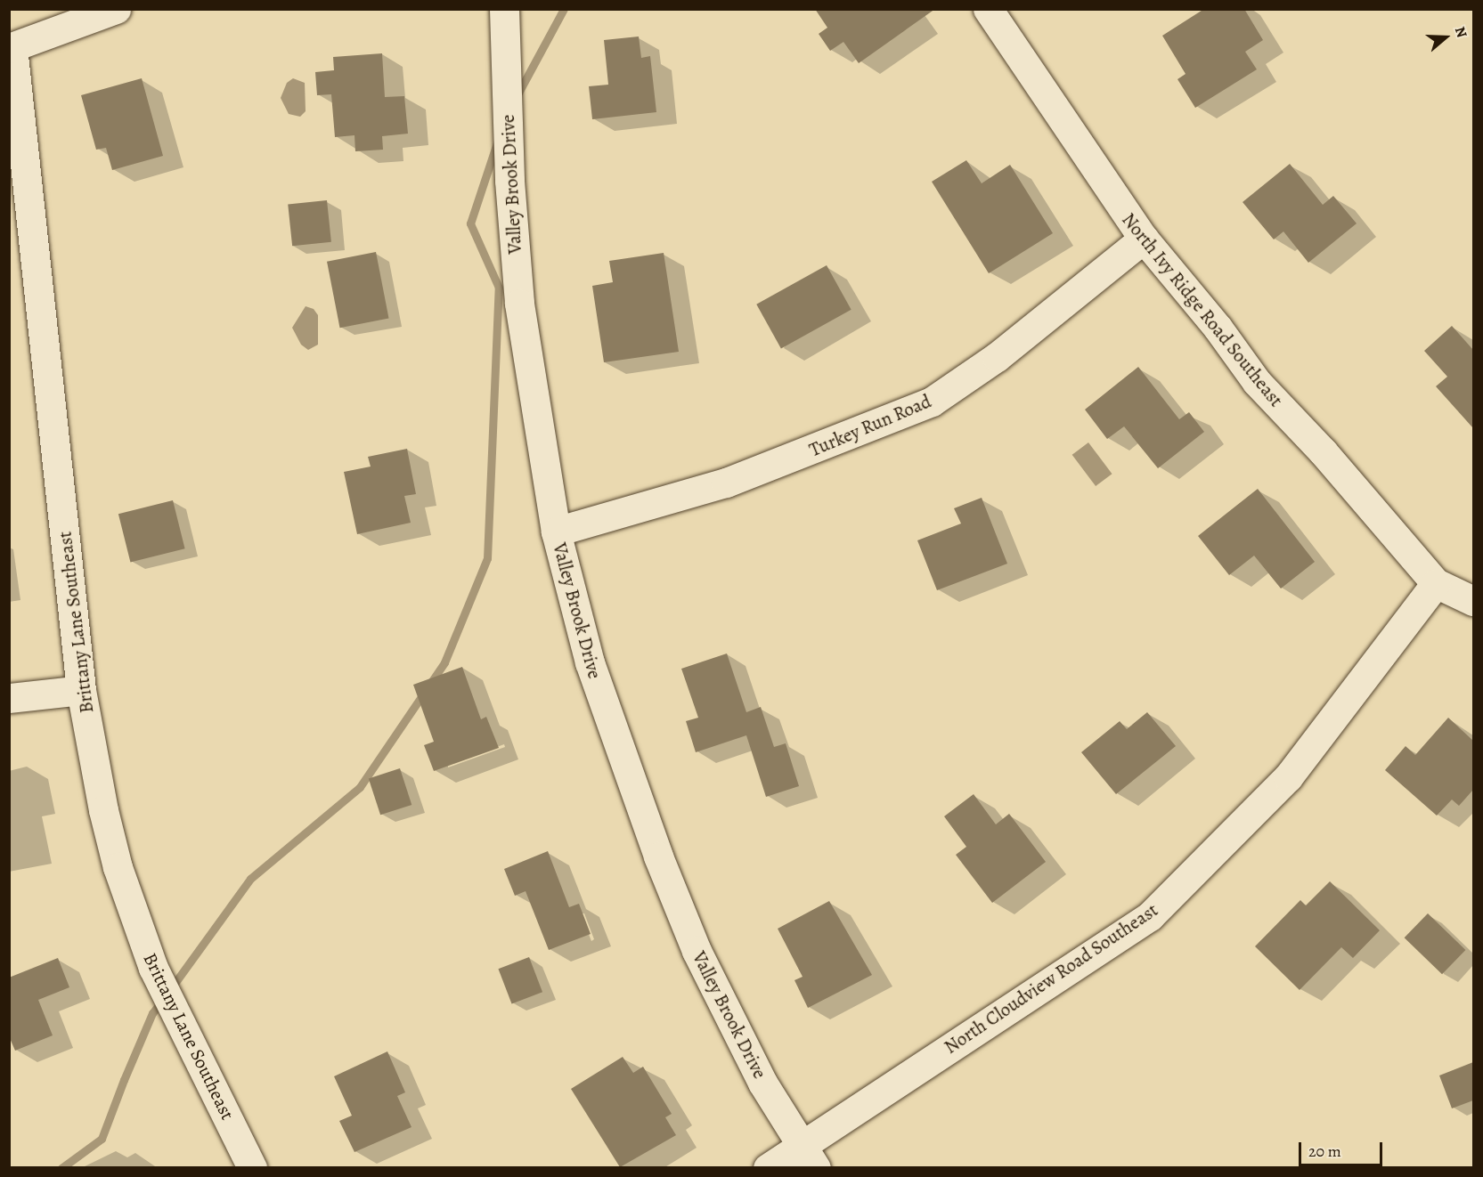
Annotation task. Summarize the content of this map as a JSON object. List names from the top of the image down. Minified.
{"streets":{"street":["Valley Brook Drive","North Ivy Ridge Road Southeast","Turkey Run Road","Brittany Lane Southeast","North Cloudview Road Southeast"]},"crossings":[["Valley Brook Drive","Turkey Run Road"],["Valley Brook Drive","North Cloudview Road Southeast"],["North Ivy Ridge Road Southeast","Turkey Run Road"],["North Ivy Ridge Road Southeast","North Cloudview Road Southeast"]],"scale_bar":"20 m","north":"right"}
